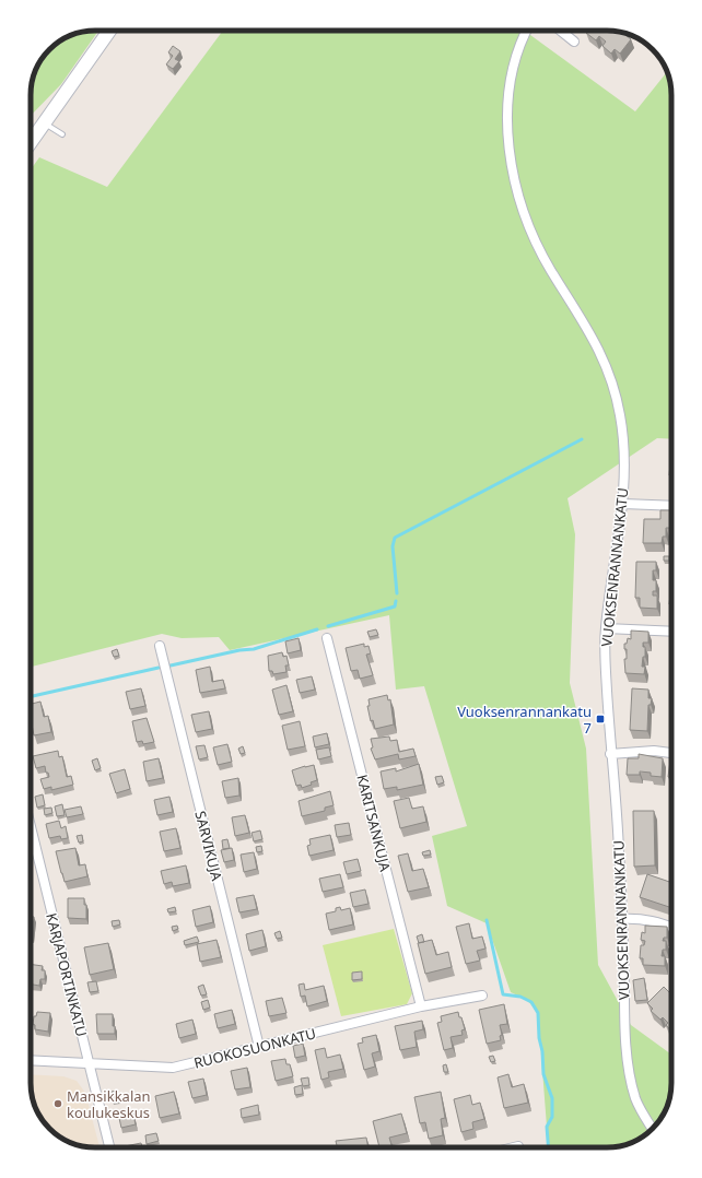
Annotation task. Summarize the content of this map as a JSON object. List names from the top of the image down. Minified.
{"streets":{"street":["VUOKSENRANNANKATU","KARITSANKUJA","SARVIKUJA","KARJAPORTINKATU","RUOKOSUONKATU"]},"crossings":[["KARITSANKUJA","RUOKOSUONKATU"],["SARVIKUJA","RUOKOSUONKATU"],["KARJAPORTINKATU","RUOKOSUONKATU"]],"places":{"transit":["Vuoksenrannankatu 7"],"other":["Mansikkalan koulukeskus"]}}
